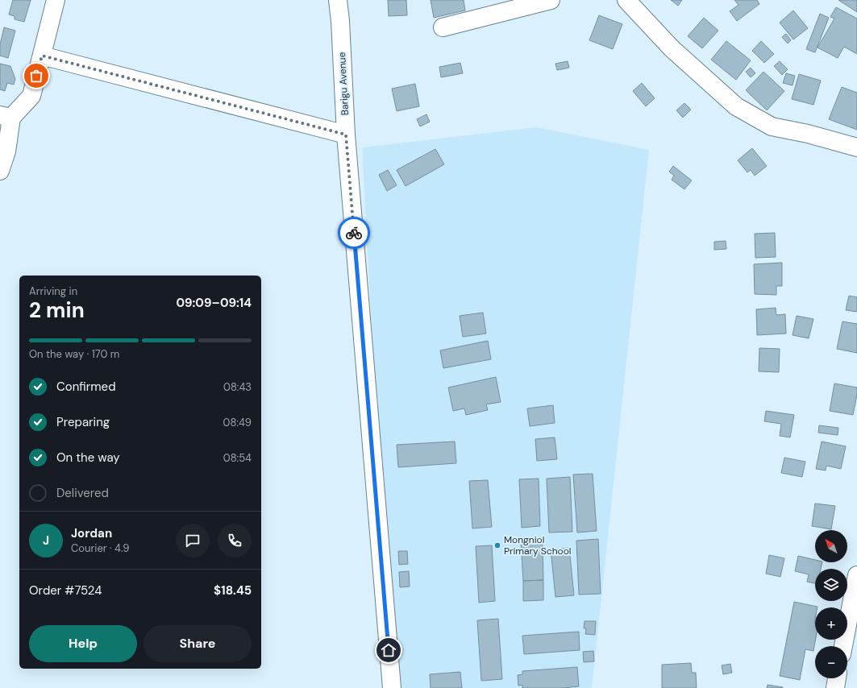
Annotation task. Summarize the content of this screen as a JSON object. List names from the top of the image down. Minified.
{"streets":{"street":["Barigu Avenue"]},"places":["Mongniol Primary School"],"north":"top left","page":{"heading":["2 min","Arriving in","09:09–09:14"],"panel":["Jordan","Courier · 4.9","Order #7524","$18.45"],"bar":"On the way · 170 m","list":[["Confirmed","08:43"],["Preparing","08:49"],["On the way","08:54"],"Delivered"],"round":"J","map_buttons":["+","−"],"buttons":["Help","Share"]}}
